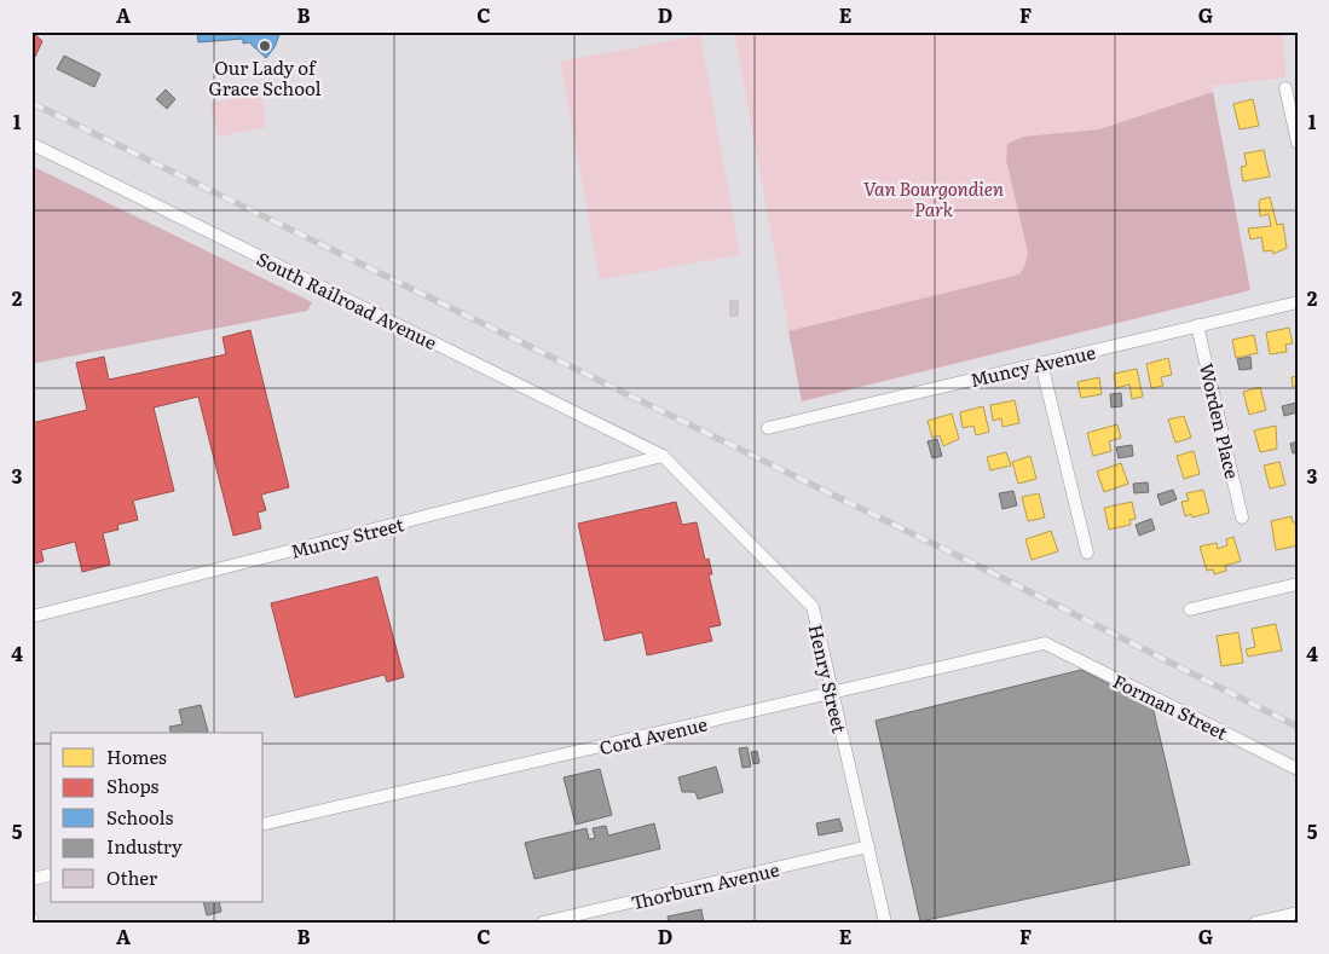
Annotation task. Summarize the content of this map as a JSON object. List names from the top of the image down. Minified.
{"streets":{"street":["South Railroad Avenue","Muncy Avenue","Worden Place","Muncy Street","Henry Street","Forman Street","Cord Avenue","Thorburn Avenue"]},"crossings":[["South Railroad Avenue","Muncy Street"],["South Railroad Avenue","Henry Street"],["Muncy Avenue","Worden Place"],["Muncy Street","Henry Street"],["Henry Street","Cord Avenue"],["Henry Street","Thorburn Avenue"],["Forman Street","Cord Avenue"]],"parks":["Van Bourgondien Park"],"places":["Our Lady of Grace School"],"legend":["Homes","Shops","Schools","Industry","Other"],"grid":{"columns":["A","B","C","D","E","F","G"],"rows":["1","2","3","4","5"]}}
